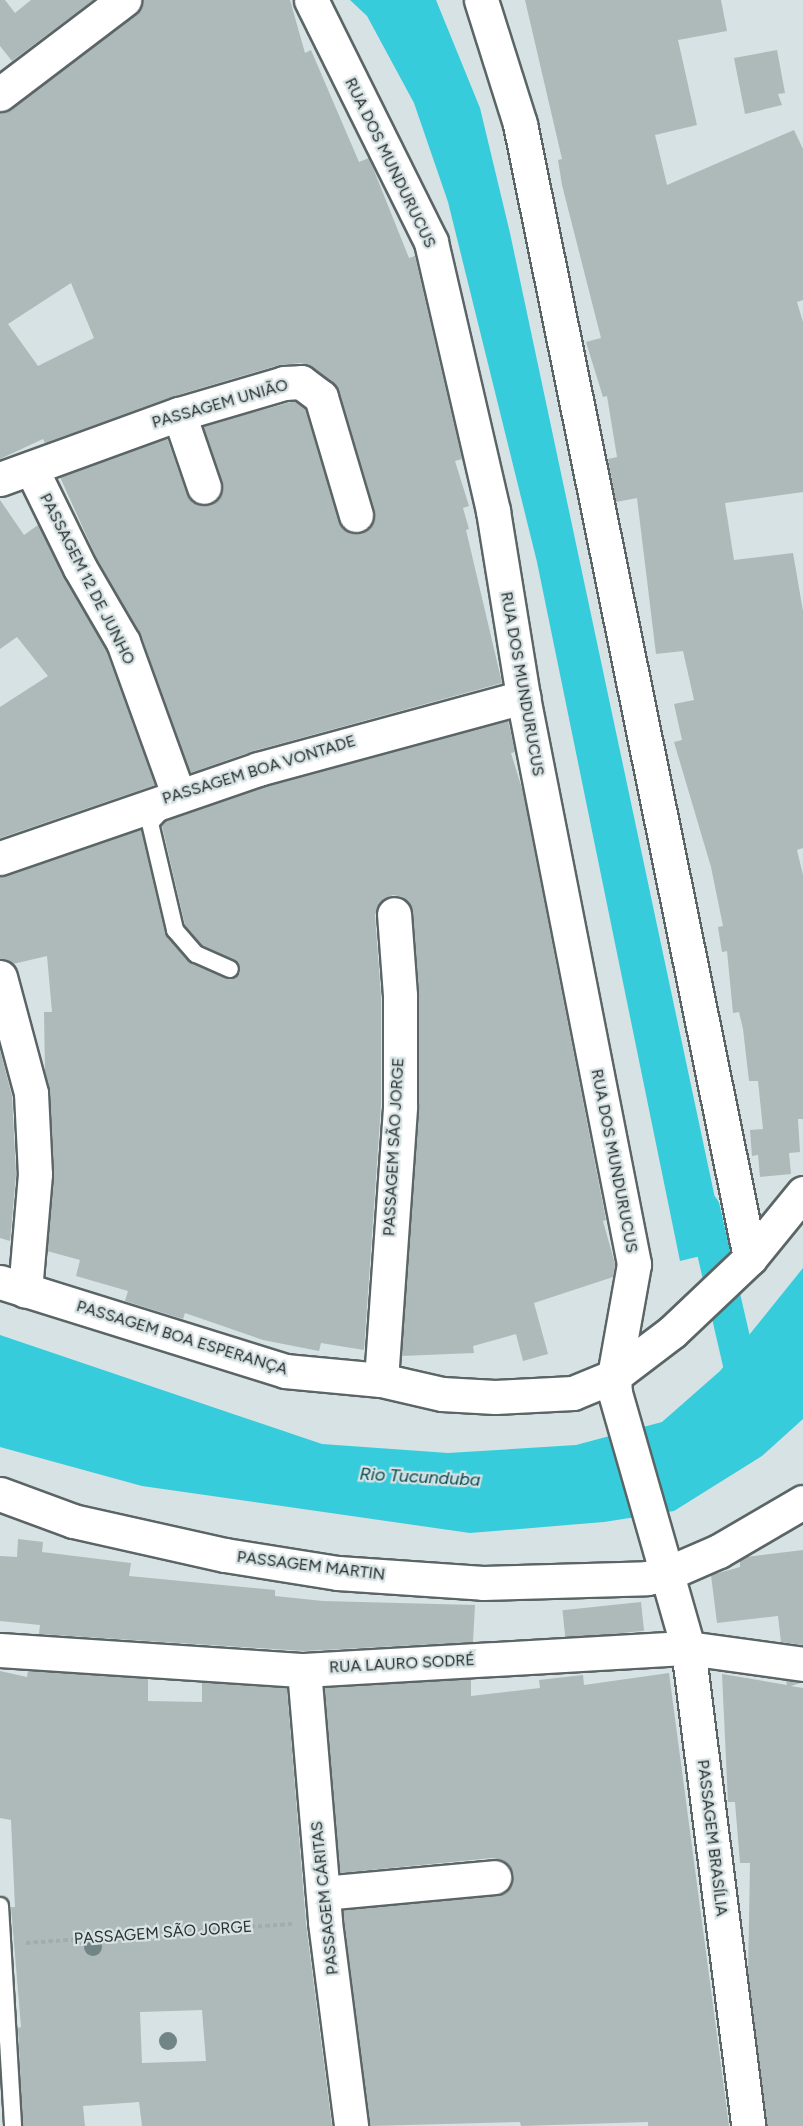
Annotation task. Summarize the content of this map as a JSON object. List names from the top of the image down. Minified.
{"streets":{"street":["RUA DOS MUNDURUCUS","PASSAGEM UNIÃO","PASSAGEM 12 DE JUNHO","PASSAGEM BOA VONTADE","PASSAGEM SÃO JORGE","PASSAGEM BOA ESPERANÇA","PASSAGEM MARTIN","RUA LAURO SODRÉ","PASSAGEM BRASÍLIA","PASSAGEM CÁRITAS"]},"crossings":[["RUA DOS MUNDURUCUS","PASSAGEM BOA VONTADE"],["RUA DOS MUNDURUCUS","PASSAGEM BOA ESPERANÇA"],["RUA DOS MUNDURUCUS","PASSAGEM BRASÍLIA"],["PASSAGEM UNIÃO","PASSAGEM 12 DE JUNHO"],["PASSAGEM 12 DE JUNHO","PASSAGEM BOA VONTADE"],["PASSAGEM SÃO JORGE","PASSAGEM BOA ESPERANÇA"],["PASSAGEM SÃO JORGE","PASSAGEM CÁRITAS"],["PASSAGEM BOA ESPERANÇA","PASSAGEM BRASÍLIA"],["PASSAGEM MARTIN","PASSAGEM BRASÍLIA"],["RUA LAURO SODRÉ","PASSAGEM BRASÍLIA"],["RUA LAURO SODRÉ","PASSAGEM CÁRITAS"]],"water":["Rio Tucunduba"]}
